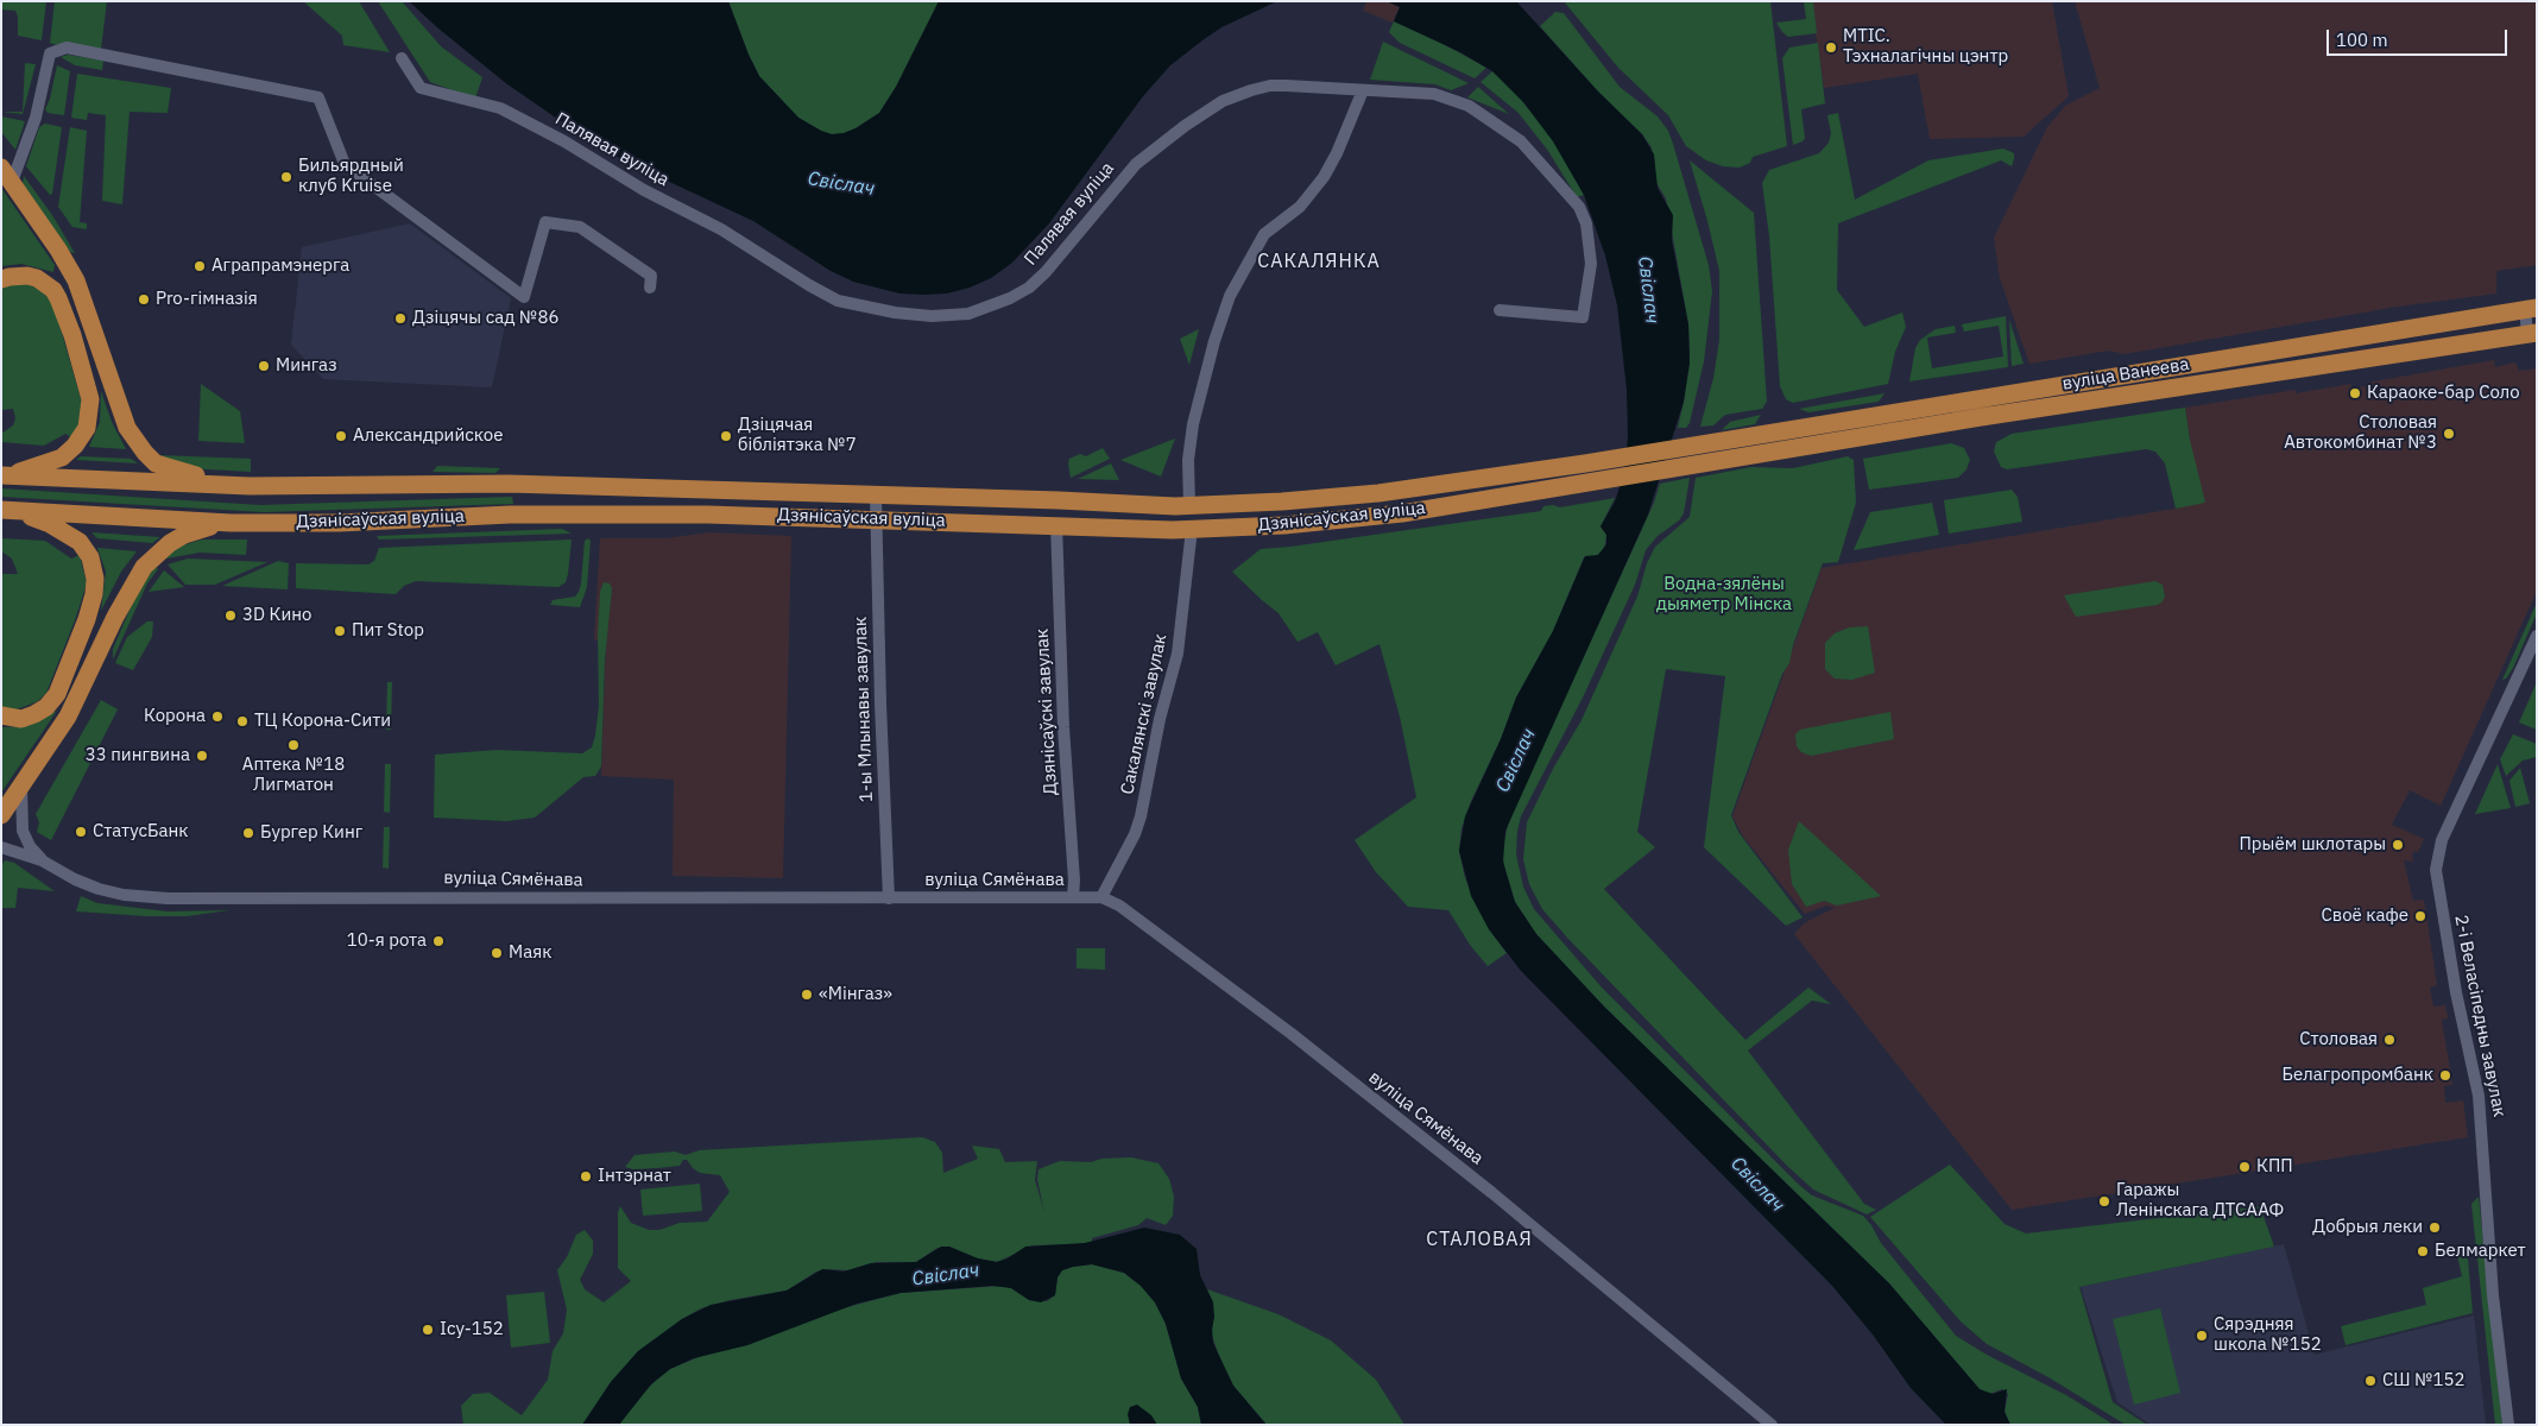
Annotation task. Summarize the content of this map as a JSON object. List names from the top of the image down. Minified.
{"streets":{"main road":["вуліца Ванеева","Дзянісаўская вуліца"],"street":["Палявая вуліца","1-ы Млынавы завулак","Дзянісаўскі завулак","Сакалянскі завулак","вуліца Сямёнава","2-і Веласіпедны завулак"]},"crossings":[["вуліца Ванеева","Дзянісаўская вуліца"],["Дзянісаўская вуліца","1-ы Млынавы завулак"],["Дзянісаўская вуліца","Дзянісаўскі завулак"],["Дзянісаўская вуліца","Сакалянскі завулак"],["1-ы Млынавы завулак","вуліца Сямёнава"],["Дзянісаўскі завулак","вуліца Сямёнава"],["Сакалянскі завулак","вуліца Сямёнава"]],"districts":["САКАЛЯНКА","СТАЛОВАЯ"],"water":["Свіслач"],"parks":["Водна-зялёны дыяметр Мінска"],"places":["МТІС. Тэхналагічны цэнтр","Бильярдный клуб Kruise","Аграпрамэнерга","Pro-гімназія","Дзіцячы сад №86","Мингаз","Караоке-бар Соло","Столовая Автокомбинат №3","Александрийское","Дзіцячая бібліятэка №7","3D Кино","Пит Stop","Корона","ТЦ Корона-Сити","Аптека №18 Лигматон","33 пингвина","СтатусБанк","Бургер Кинг","Прыём шклотары","Своё кафе","10-я рота","Маяк","«Мінгаз»","Столовая","Белагропромбанк","КПП","Інтэрнат","Гаражы Ленінскага ДТСААФ","Добрыя леки","Белмаркет","Ісу-152","Сярэдняя школа №152","СШ №152"],"scale_bar":"100 m"}
